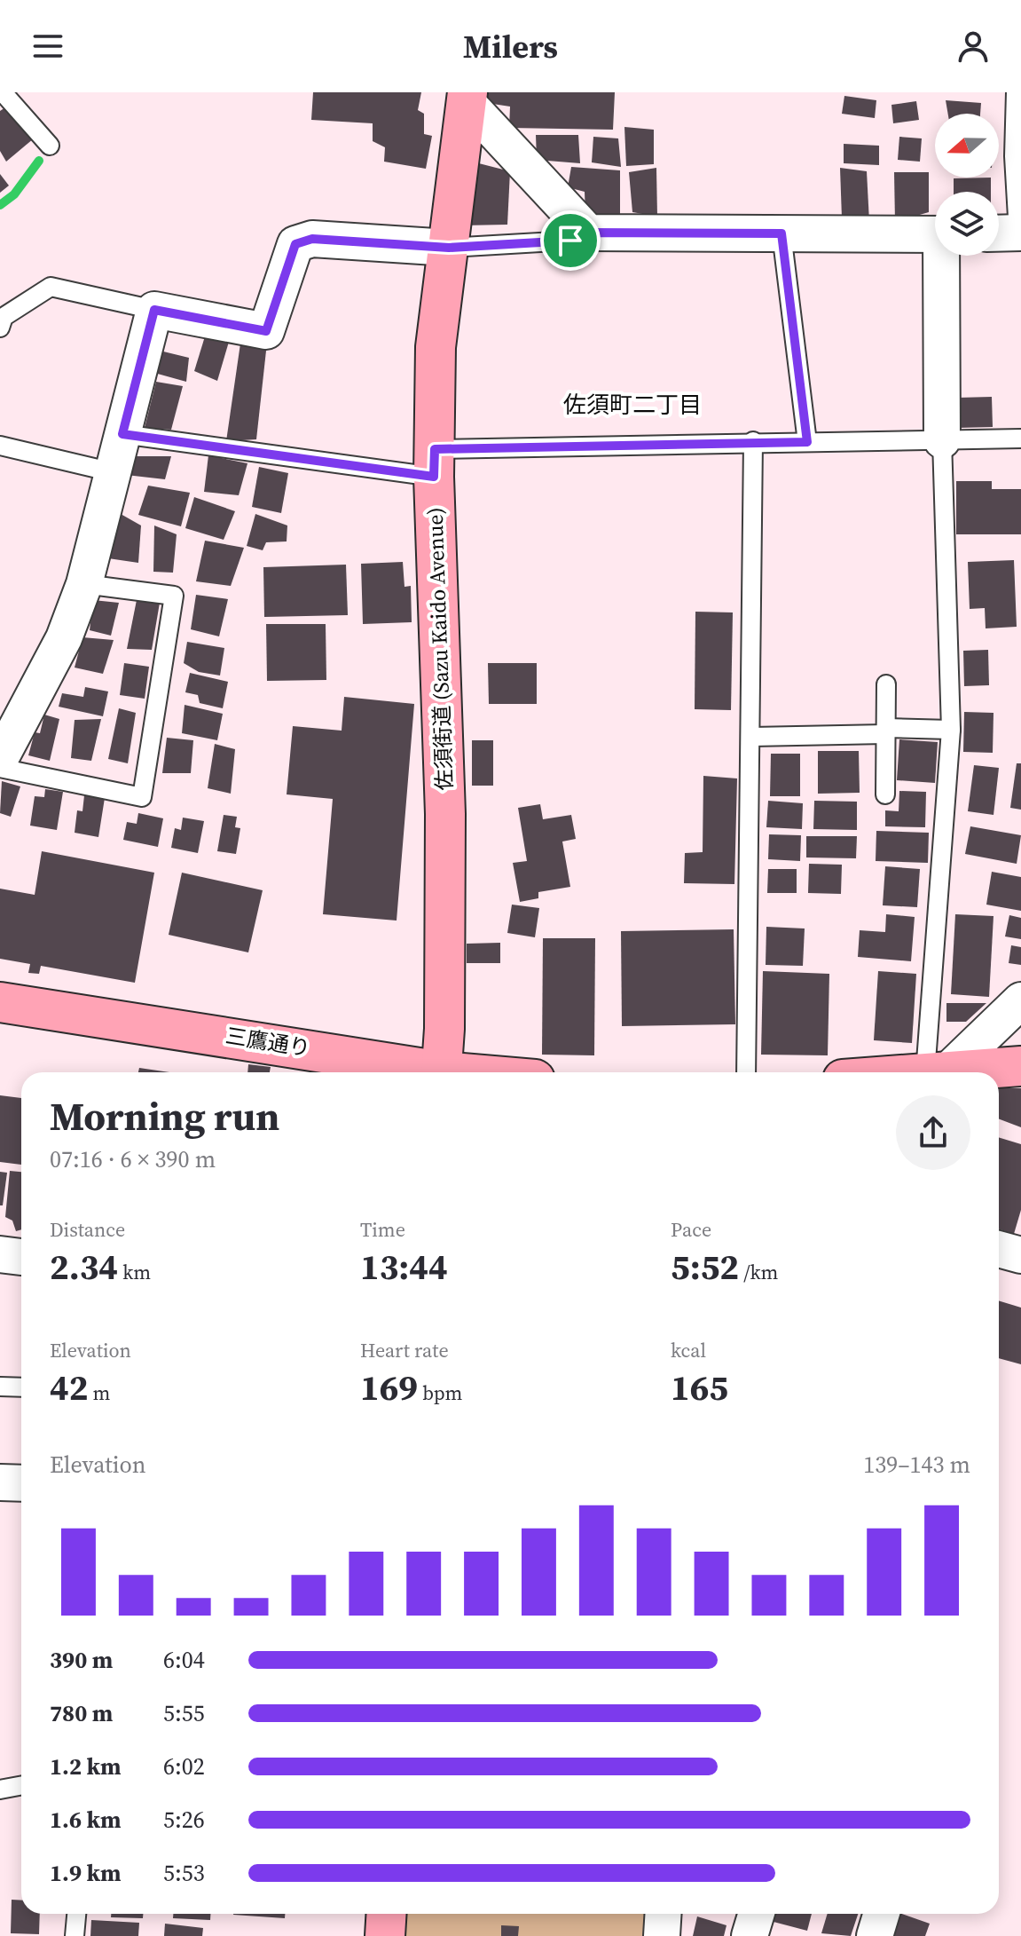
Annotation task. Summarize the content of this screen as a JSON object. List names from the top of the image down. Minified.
{"streets":{"street":["佐須街道 (Sazu Kaido Avenue)","三鷹通り"]},"districts":["佐須町二丁目"],"north":"left","page":{"header":"Milers","heading":["Morning run","07:16 · 6 × 390 m"],"stats":[["Distance","2.34 km"],["Time","13:44"],["Pace","5:52 /km"],["Elevation","42 m"],["Heart rate","169 bpm"],["kcal","165"]],"chart":["Elevation","139–143 m"],"list":[{"name":"390 m","note":"6:04"},{"name":"780 m","note":"5:55"},{"name":"1.2 km","note":"6:02"},{"name":"1.6 km","note":"5:26"},{"name":"1.9 km","note":"5:53"}]}}
